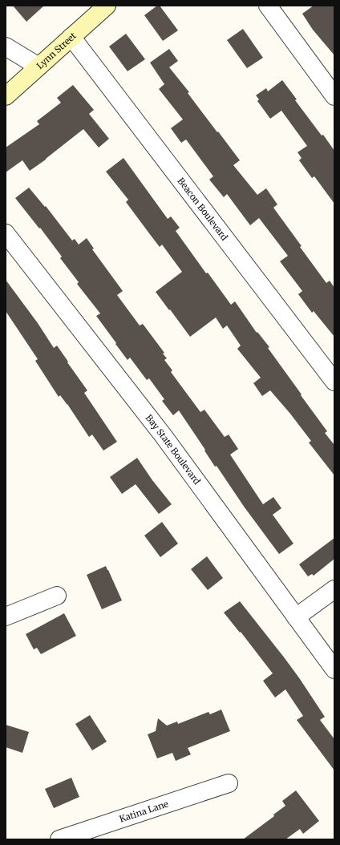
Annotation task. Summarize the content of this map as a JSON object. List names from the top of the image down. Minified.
{"streets":{"main road":["Lynn Street"],"street":["Beacon Boulevard","Bay State Boulevard","Katina Lane"]},"crossings":[["Lynn Street","Beacon Boulevard"]]}
